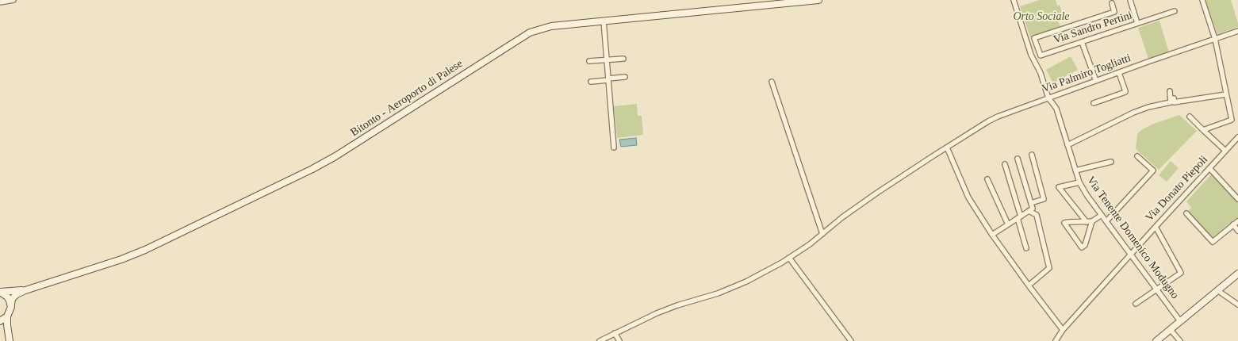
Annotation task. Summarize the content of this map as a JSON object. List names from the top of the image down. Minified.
{"streets":{"main road":["Bitonto - Aeroporto di Palese"],"street":["Via Sandro Pertini","Via Palmiro Togliatti","Via Donato Piepoli","Via Tenente Domenico Modugno"]},"crossings":[["Via Palmiro Togliatti","Via Tenente Domenico Modugno"],["Via Donato Piepoli","Via Tenente Domenico Modugno"]],"parks":["Orto Sociale"]}
